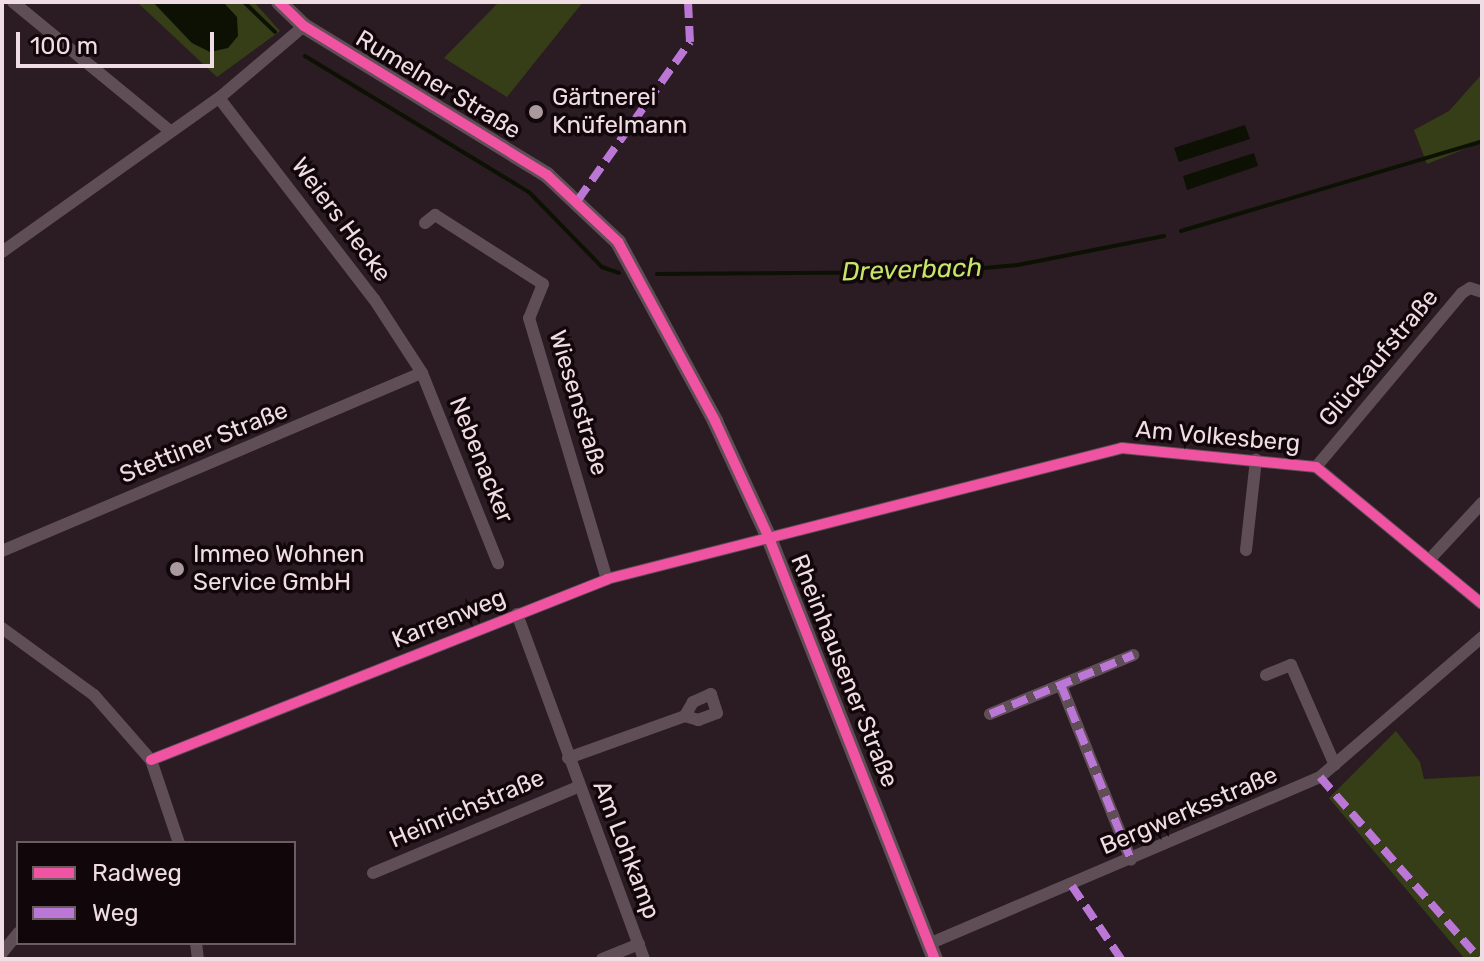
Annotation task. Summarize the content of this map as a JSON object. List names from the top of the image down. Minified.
{"streets":{"street":["Rumelner Straße","Weiers Hecke","Glückaufstraße","Wiesenstraße","Am Volkesberg","Stettiner Straße","Nebenacker","Karrenweg","Rheinhausener Straße","Heinrichstraße","Bergwerksstraße","Am Lohkamp"]},"crossings":[["Rumelner Straße","Rheinhausener Straße"],["Weiers Hecke","Stettiner Straße"],["Weiers Hecke","Nebenacker"],["Glückaufstraße","Am Volkesberg"],["Wiesenstraße","Karrenweg"],["Am Volkesberg","Karrenweg"],["Am Volkesberg","Rheinhausener Straße"],["Stettiner Straße","Nebenacker"],["Karrenweg","Rheinhausener Straße"],["Karrenweg","Am Lohkamp"],["Rheinhausener Straße","Bergwerksstraße"],["Heinrichstraße","Am Lohkamp"]],"water":["Dreverbach"],"places":["Gärtnerei Knüfelmann","Immeo Wohnen Service GmbH"],"legend":["Radweg","Weg"],"scale_bar":"100 m"}
